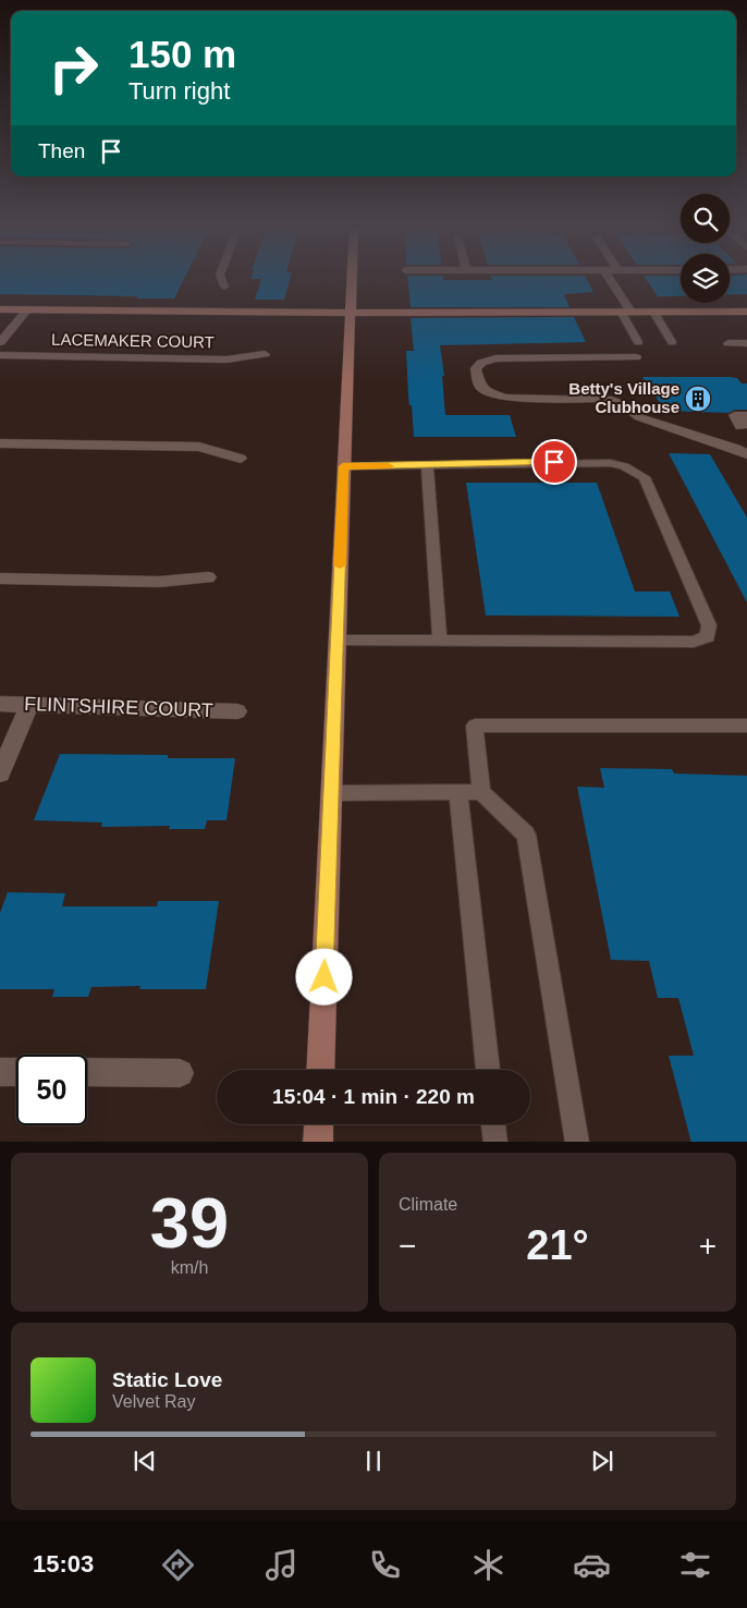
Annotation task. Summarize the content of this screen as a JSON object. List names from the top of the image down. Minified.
{"streets":{"street":["LACEMAKER COURT","FLINTSHIRE COURT"]},"places":{"building":["Betty's Village Clubhouse"]},"page":{"turn":["150 m","Turn right"],"then":"Then","limit":"50","trip":"15:04 · 1 min · 220 m","tile":[["39","km/h"],"Climate"],"heat":["−","21°","+"],"song":["Static Love","Velvet Ray"],"tabs":"15:03"}}
